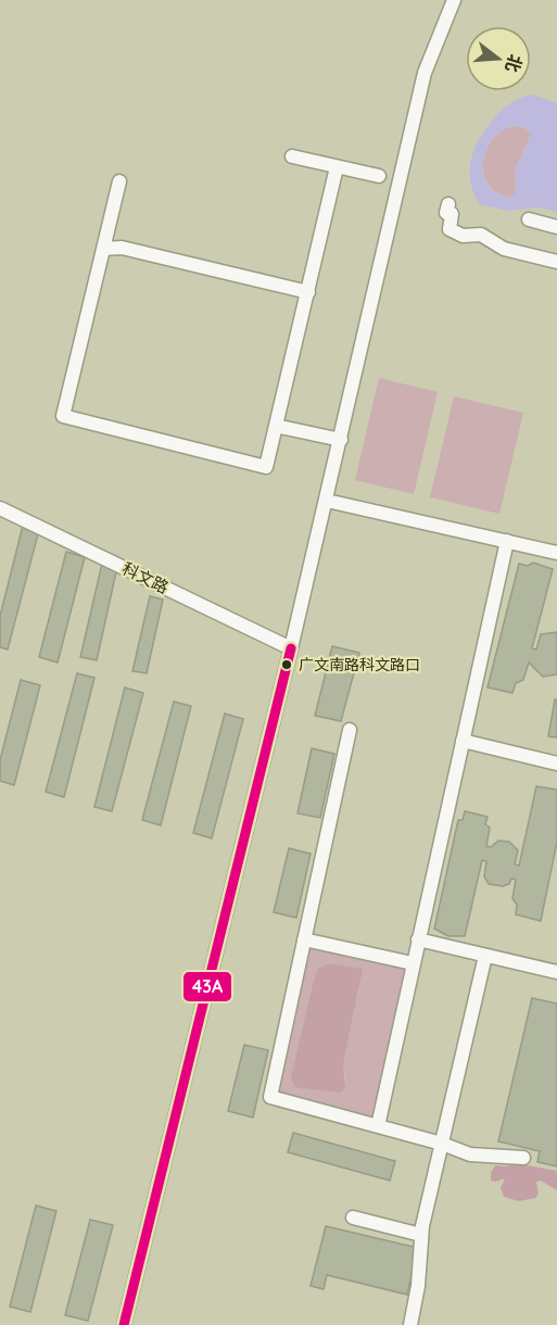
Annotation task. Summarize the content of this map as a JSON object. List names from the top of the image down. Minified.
{"streets":{"street":["科文路"]},"places":["广文南路科文路口"],"lines":["transit line 43A"],"north":"right"}
